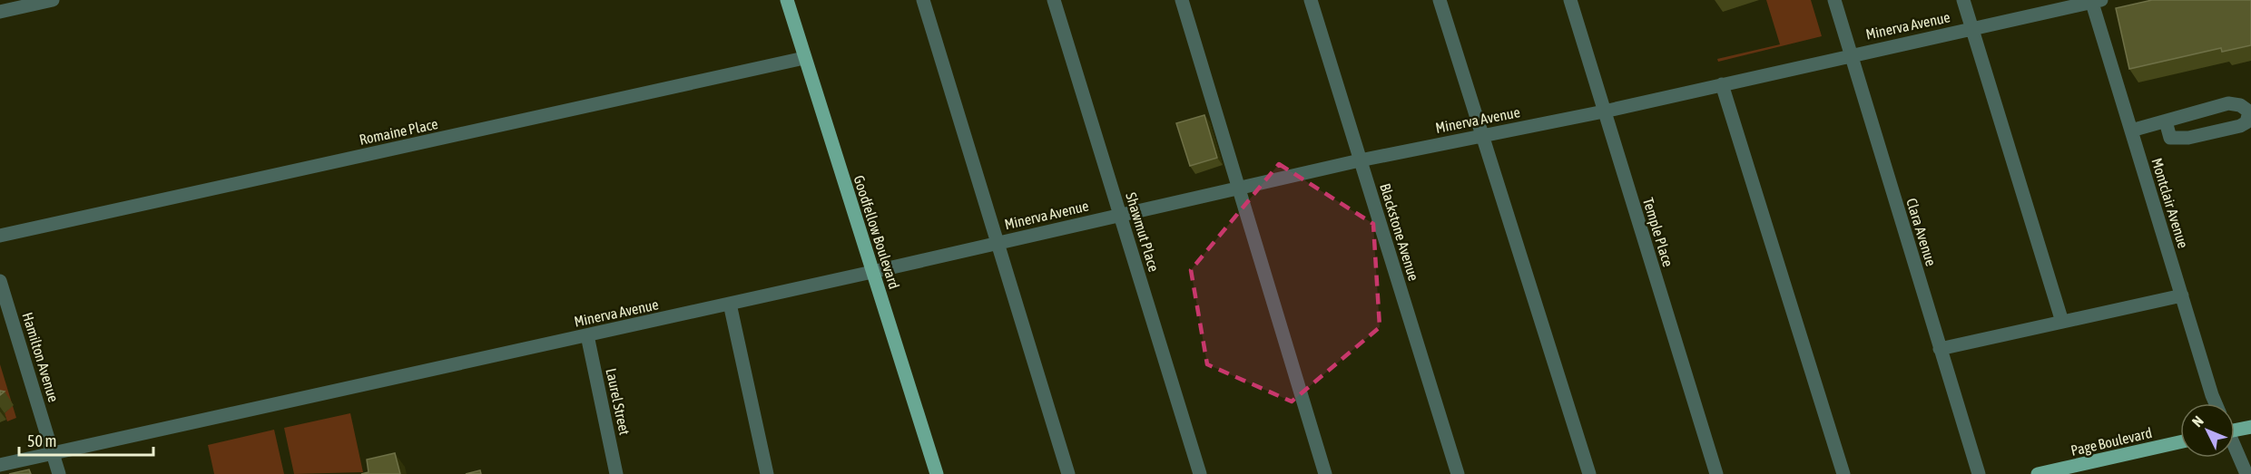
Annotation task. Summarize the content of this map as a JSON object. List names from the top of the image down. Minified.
{"streets":{"main road":["Goodfellow Boulevard","Page Boulevard"],"street":["Minerva Avenue","Romaine Place","Montclair Avenue","Shawmut Place","Blackstone Avenue","Temple Place","Clara Avenue","Hamilton Avenue","Laurel Street"]},"crossings":[["Minerva Avenue","Montclair Avenue"],["Minerva Avenue","Goodfellow Boulevard"],["Minerva Avenue","Shawmut Place"],["Minerva Avenue","Blackstone Avenue"],["Minerva Avenue","Temple Place"],["Minerva Avenue","Clara Avenue"],["Minerva Avenue","Hamilton Avenue"],["Minerva Avenue","Laurel Street"],["Romaine Place","Goodfellow Boulevard"]],"scale_bar":"50 m","north":"top left"}
